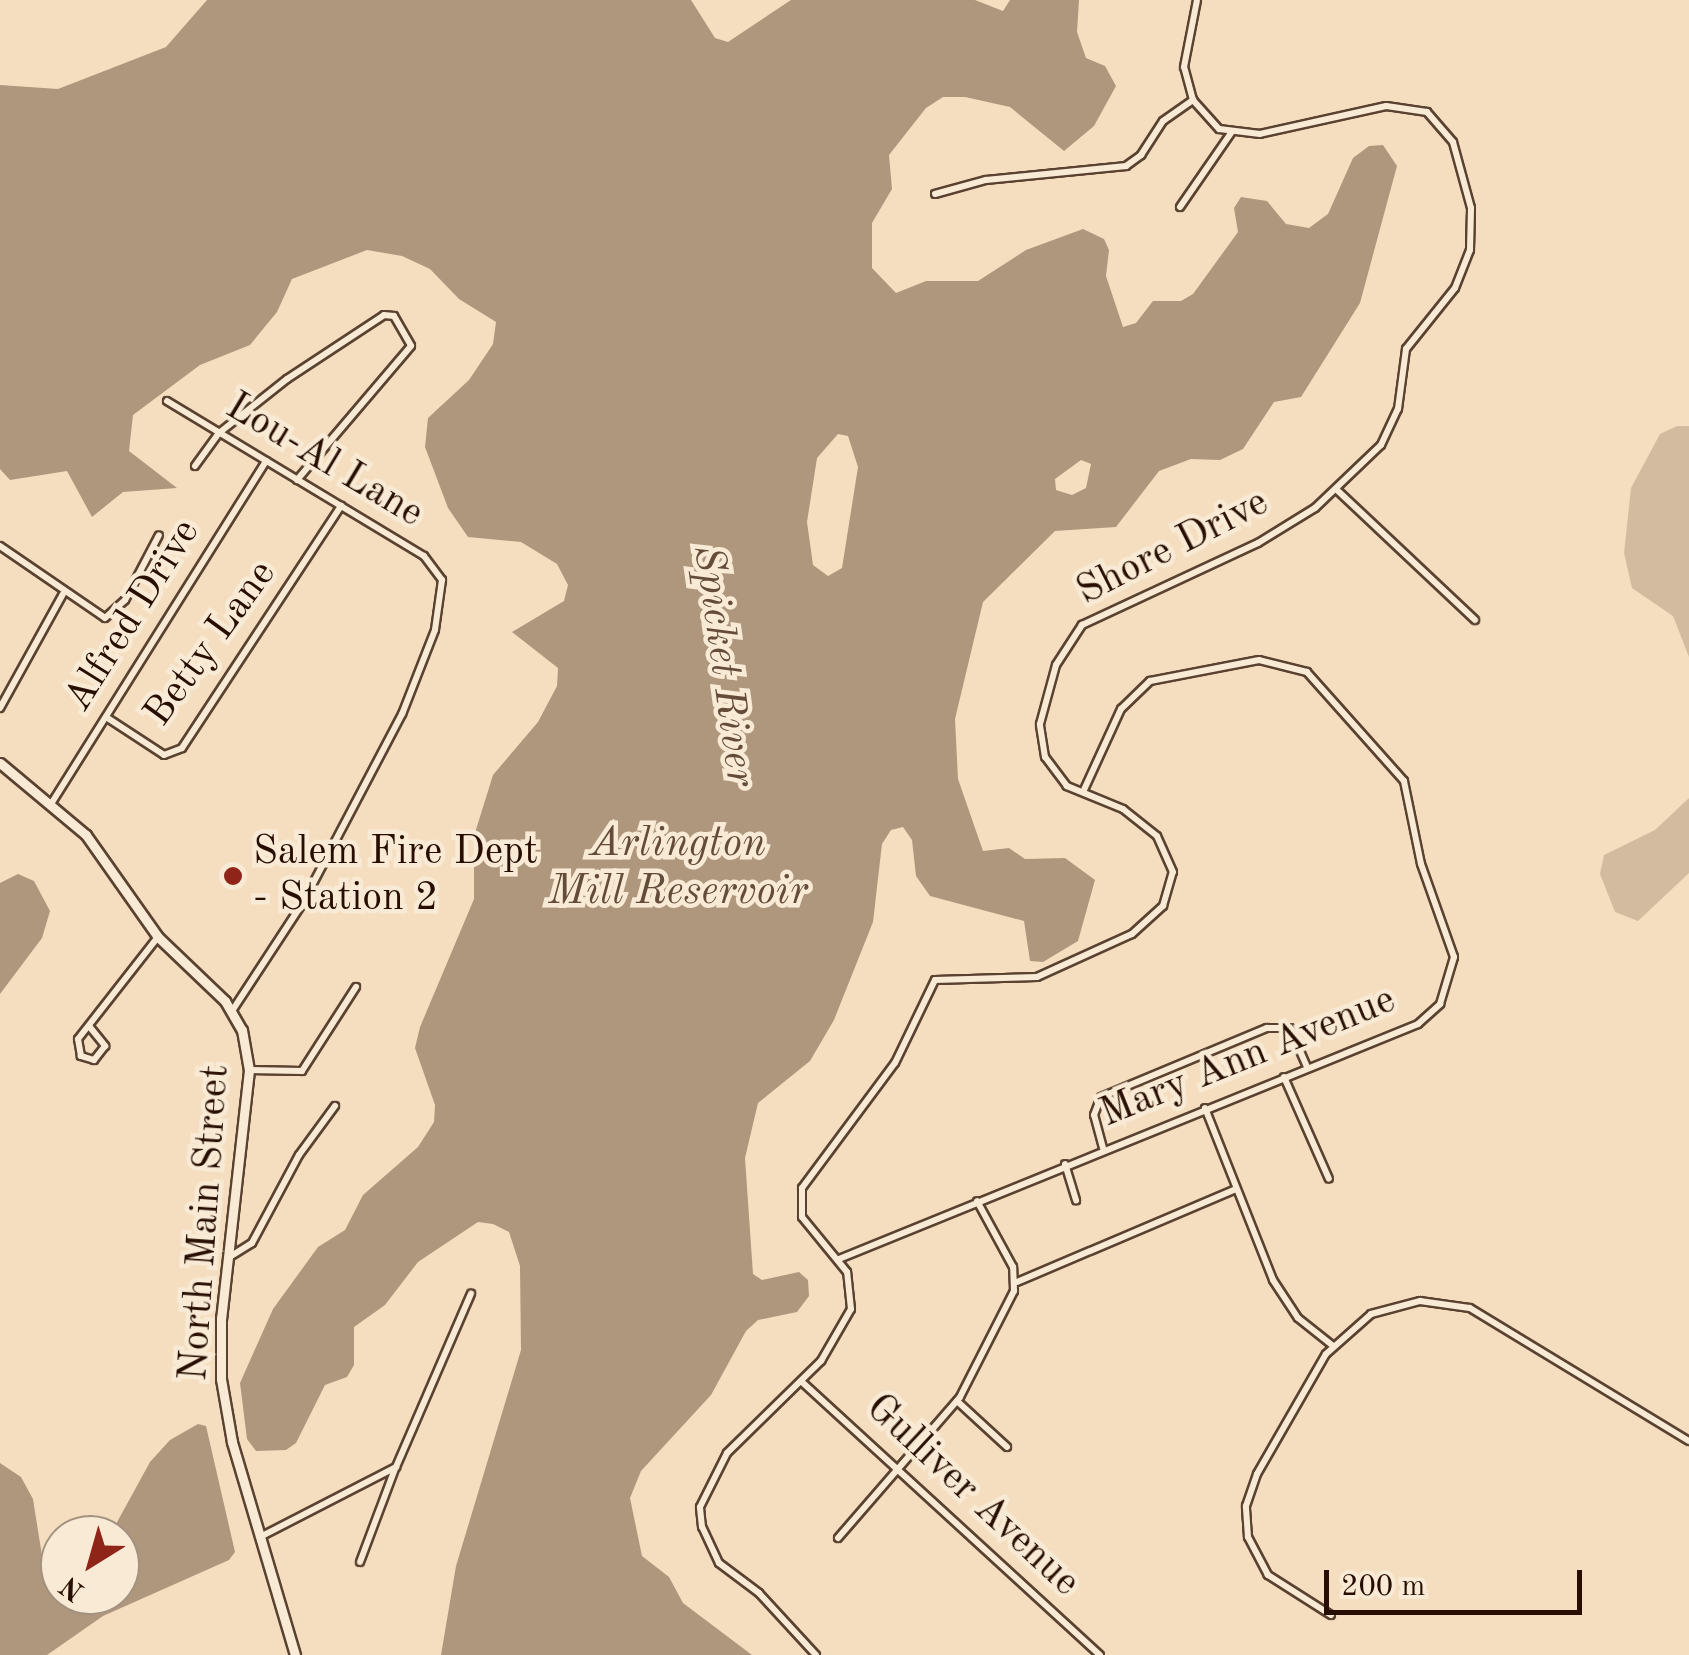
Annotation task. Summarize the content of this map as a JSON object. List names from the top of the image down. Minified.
{"streets":{"street":["Lou-Al Lane","Shore Drive","Alfred Drive","Betty Lane","Mary Ann Avenue","North Main Street","Gulliver Avenue"]},"crossings":[["Lou-Al Lane","Alfred Drive"],["Lou-Al Lane","Betty Lane"],["Lou-Al Lane","North Main Street"],["Shore Drive","Mary Ann Avenue"],["Shore Drive","Gulliver Avenue"],["Alfred Drive","Betty Lane"],["Alfred Drive","North Main Street"]],"water":["Spicket River","Arlington Mill Reservoir"],"places":["Salem Fire Dept - Station 2"],"scale_bar":"200 m","north":"bottom left"}
